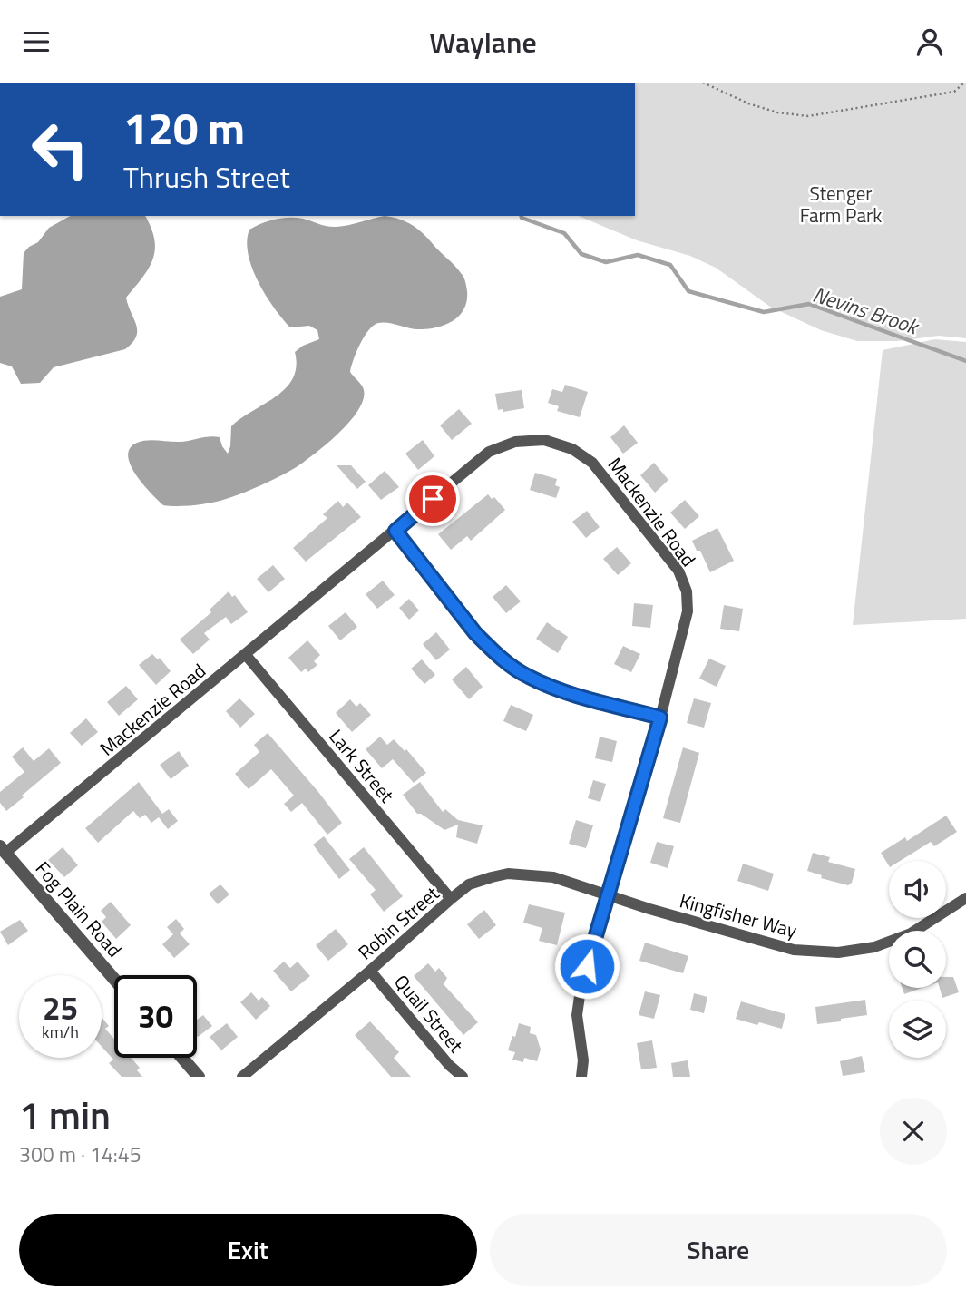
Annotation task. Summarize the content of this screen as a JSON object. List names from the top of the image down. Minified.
{"streets":{"street":["Mackenzie Road","Lark Street","Fog Plain Road","Kingfisher Way","Robin Street","Quail Street"]},"crossings":[["Mackenzie Road","Lark Street"],["Mackenzie Road","Fog Plain Road"],["Mackenzie Road","Kingfisher Way"],["Mackenzie Road","Robin Street"],["Lark Street","Robin Street"],["Kingfisher Way","Robin Street"],["Robin Street","Quail Street"]],"water":["Nevins Brook"],"parks":["Stenger Farm Park"],"page":{"header":"Waylane","turn":["120 m","Thrush Street"],"speed":"25 km/h","limit":"30","heading":["1 min","300 m · 14:45"],"buttons":["Exit","Share"]}}
